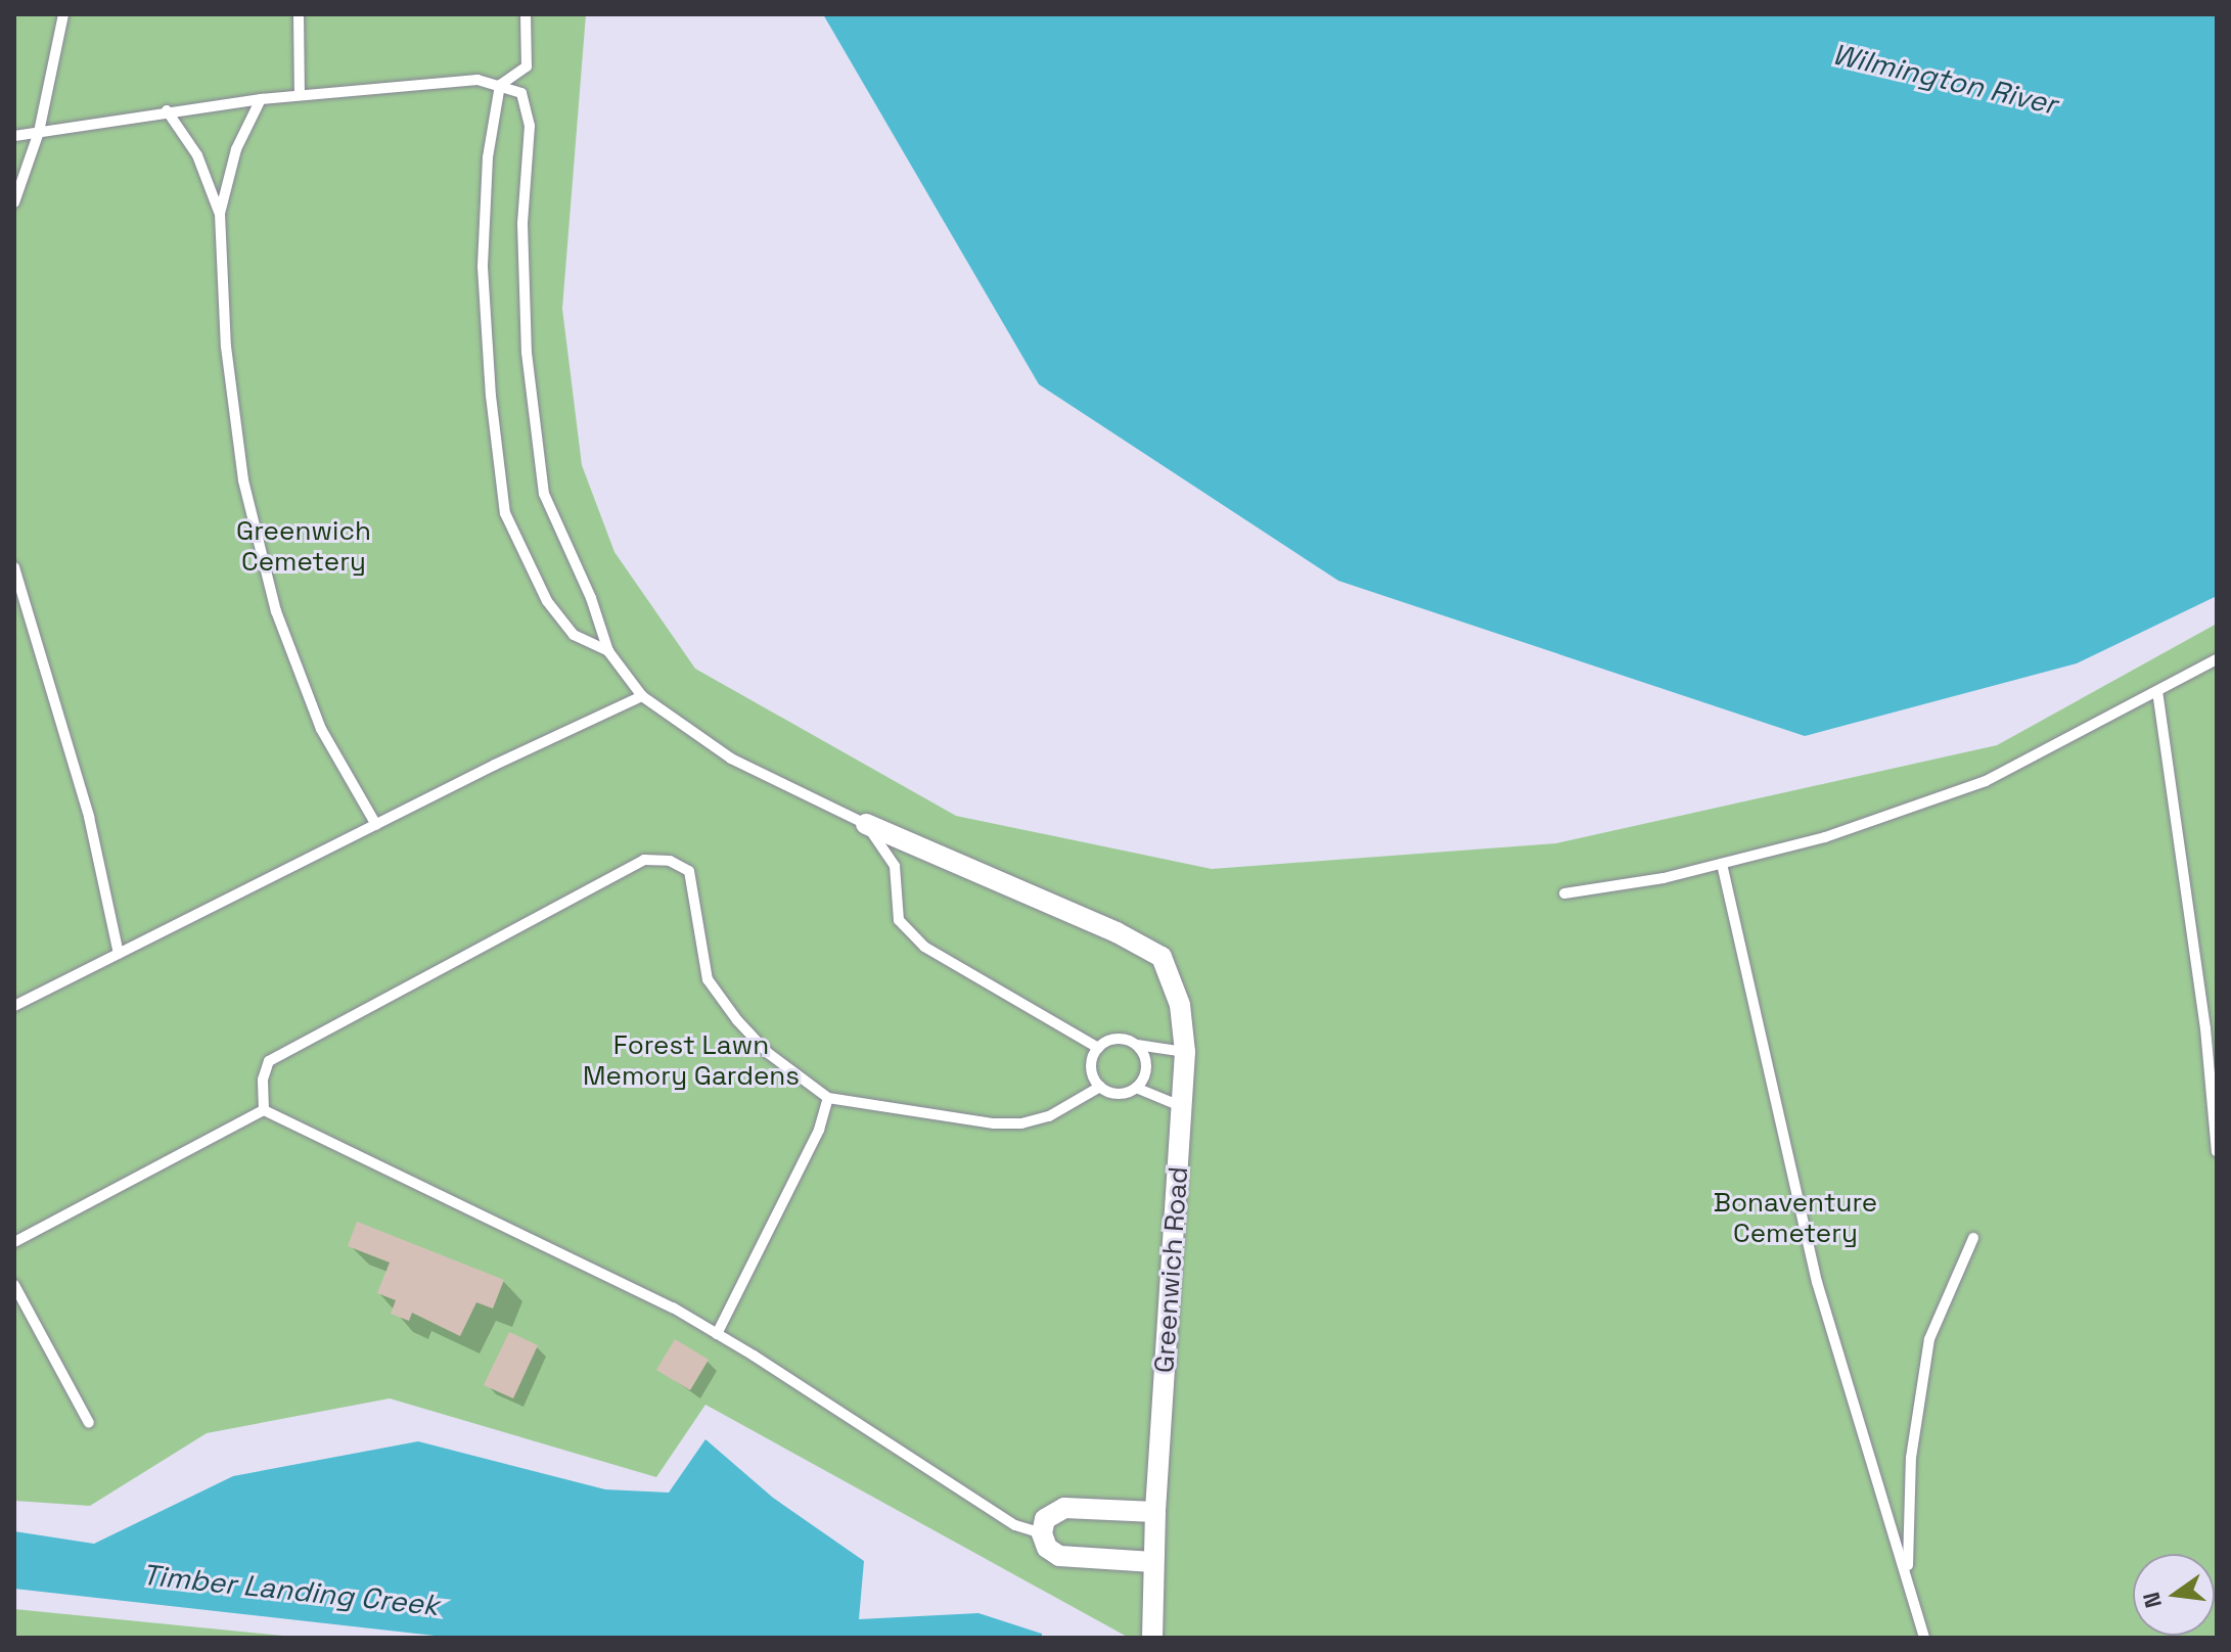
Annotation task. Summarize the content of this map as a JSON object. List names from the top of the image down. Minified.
{"streets":{"street":["Greenwich Road"]},"water":["Wilmington River","Timber Landing Creek"],"parks":["Greenwich Cemetery","Forest Lawn Memory Gardens","Bonaventure Cemetery"],"north":"left"}
